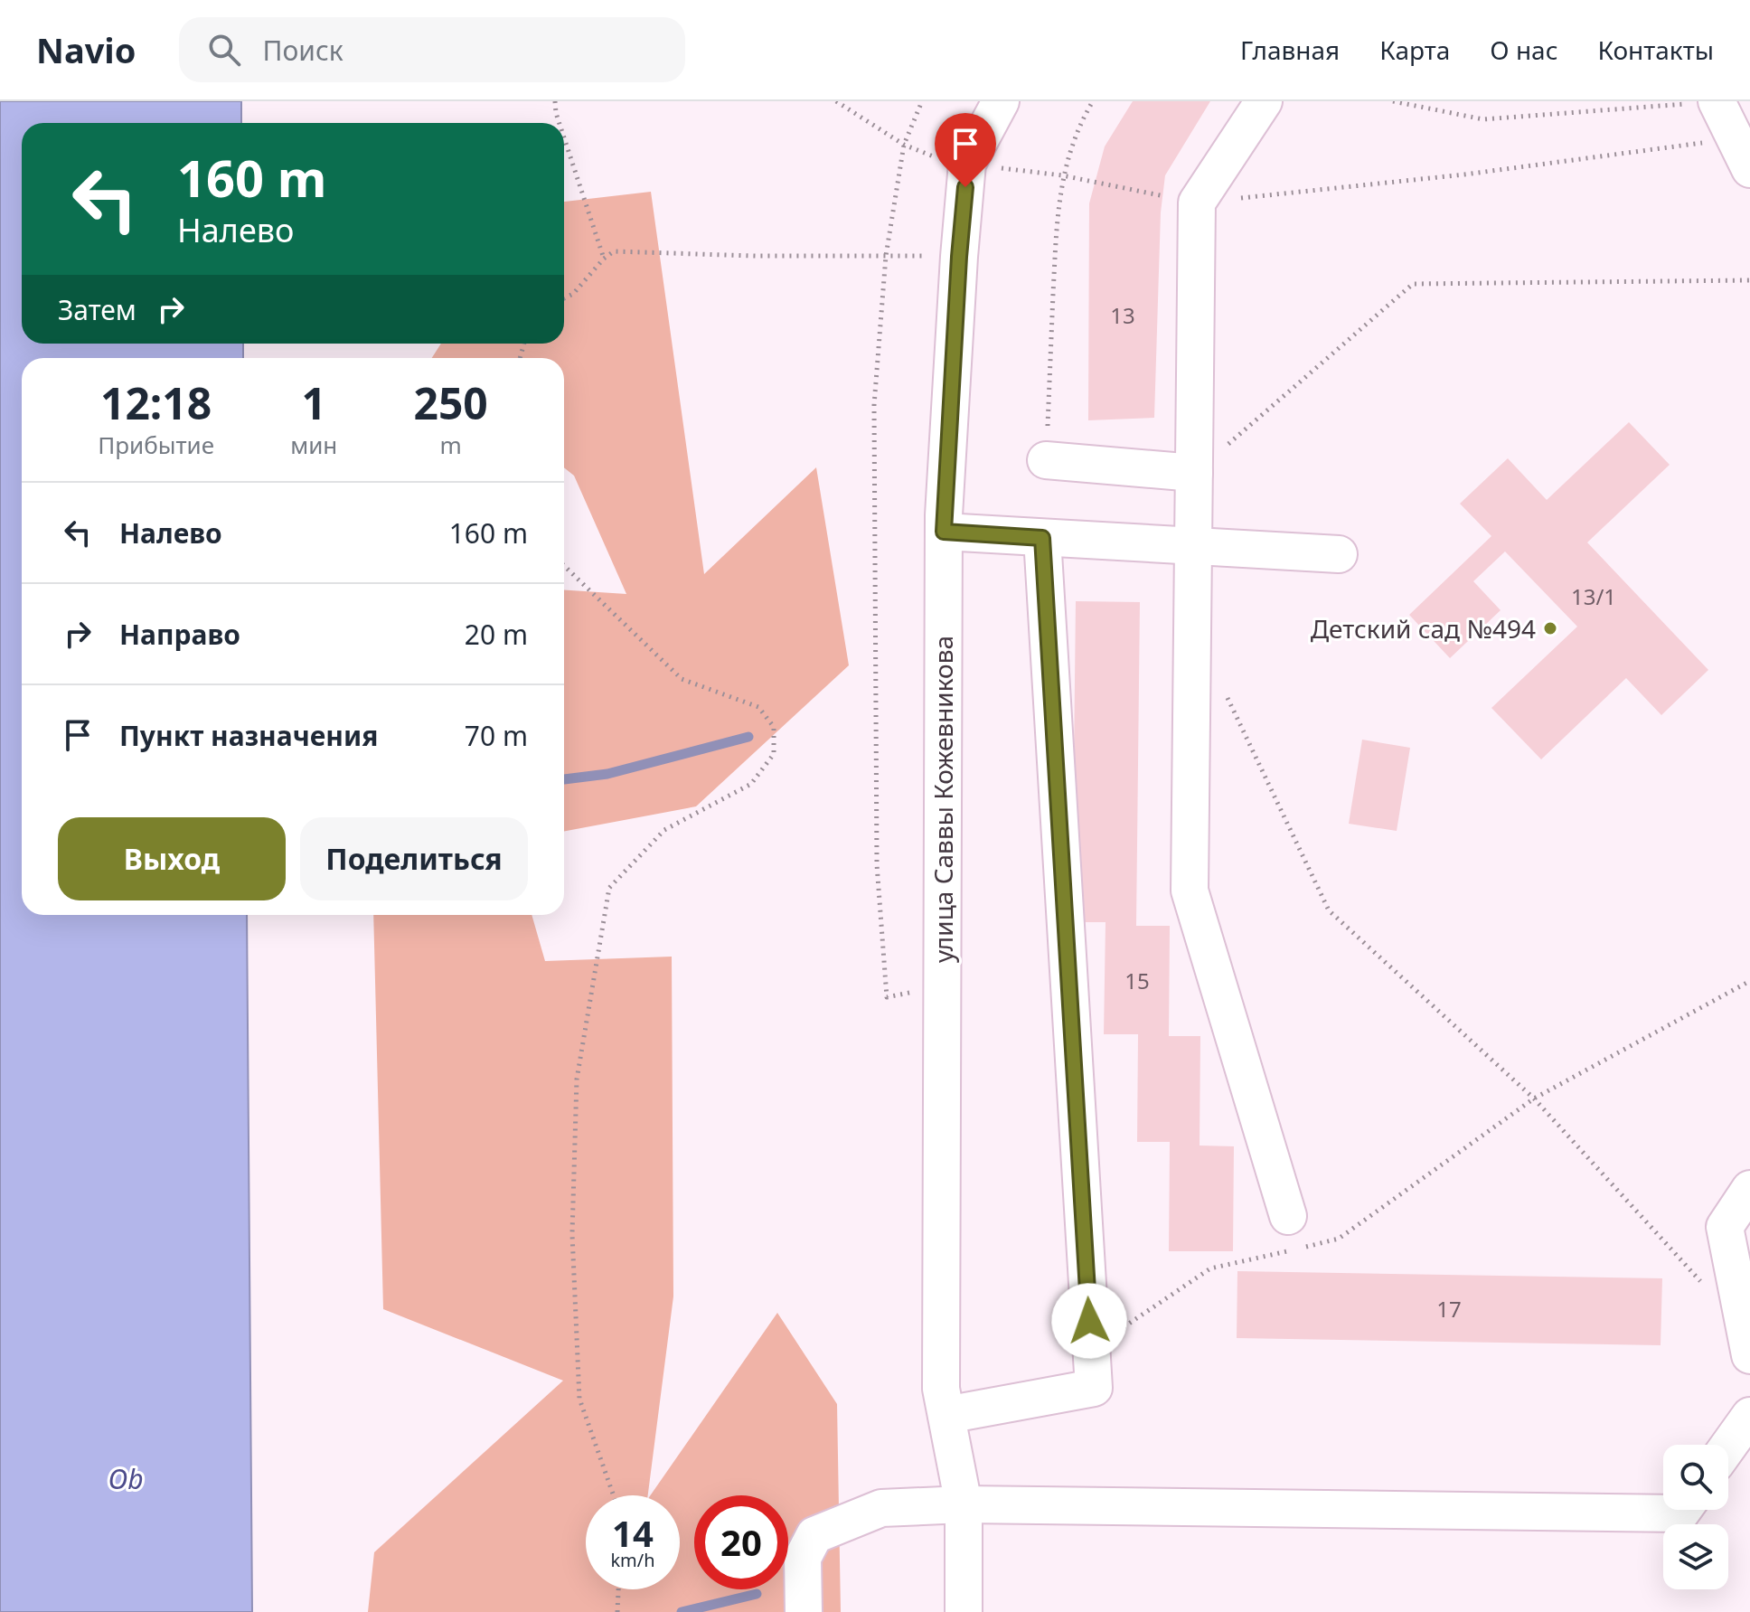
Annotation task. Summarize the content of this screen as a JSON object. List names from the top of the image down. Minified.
{"streets":{"street":["улица Саввы Кожевникова"]},"water":["Ob"],"places":["Детский сад №494"],"house_numbers":["13","13/1","15","17"],"page":{"header":"Navio","search":"Поиск","nav":["Главная","Карта","О нас","Контакты"],"turn":["160 m","Налево"],"then":"Затем","eta":["12:18","Прибытие","1","мин","250","m"],"list":[{"name":"Налево","value":"160 m"},{"name":"Направо","value":"20 m"},{"name":"Пункт назначения","value":"70 m"}],"buttons":["Выход","Поделиться"],"speed":"14 km/h","limit":"20"}}
